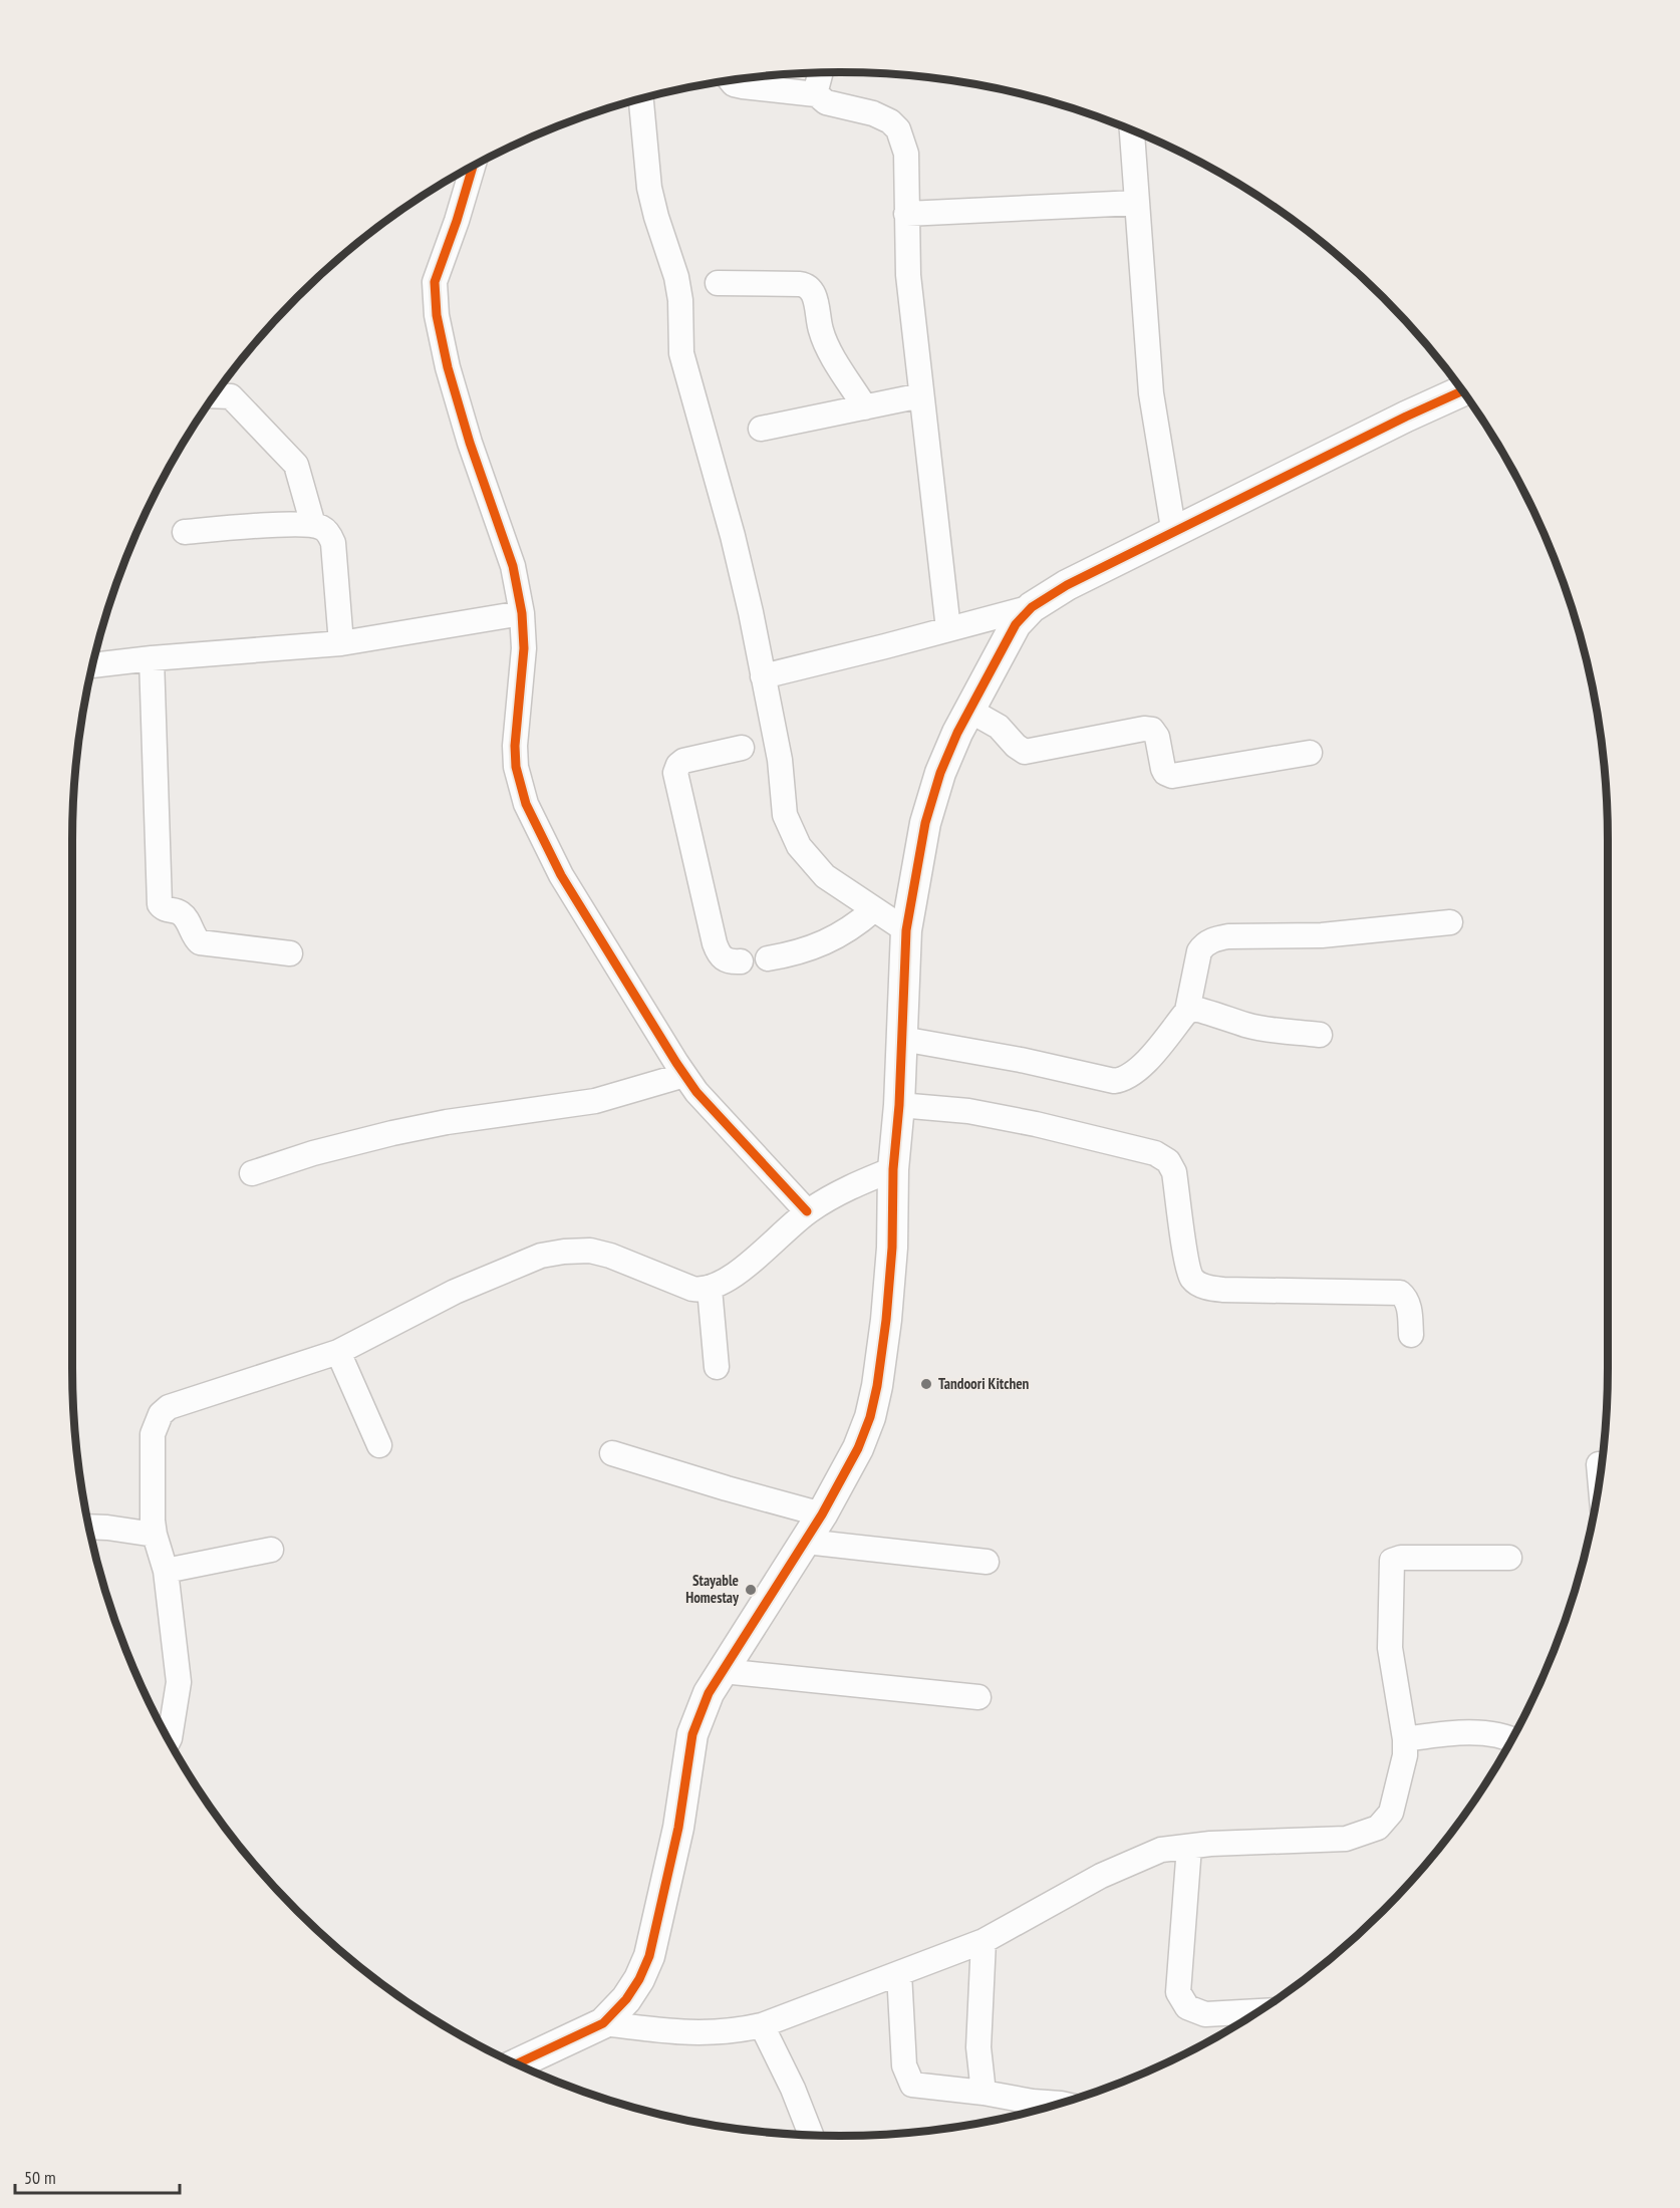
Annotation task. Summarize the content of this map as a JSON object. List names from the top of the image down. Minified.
{"places":["Tandoori Kitchen","Stayable Homestay"],"scale_bar":"50 m"}
